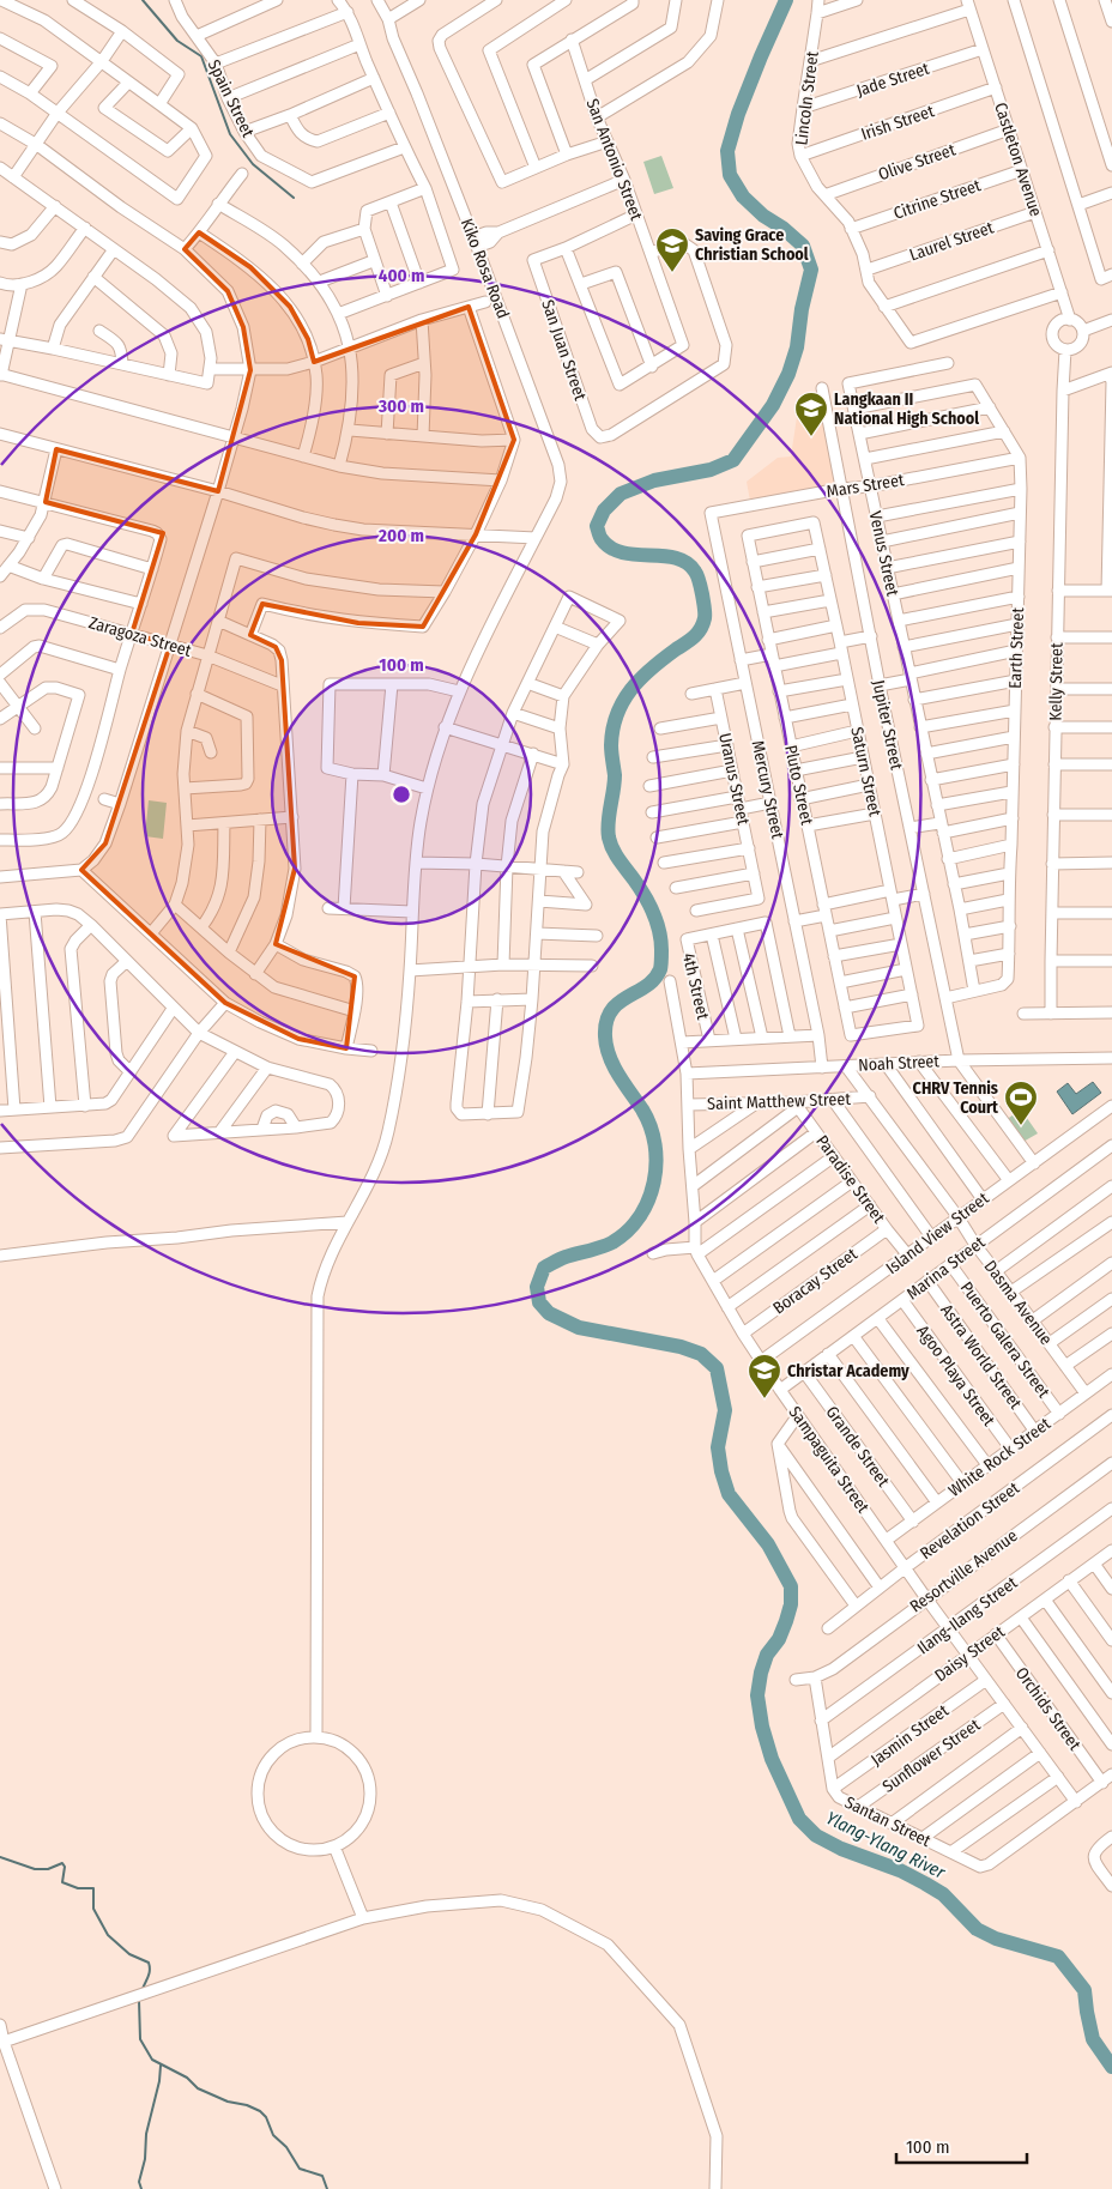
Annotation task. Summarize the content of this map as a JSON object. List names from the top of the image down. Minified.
{"streets":{"street":["Jade Street","Spain Street","Lincoln Street","Irish Street","San Antonio Street","Castleton Avenue","Olive Street","Citrine Street","Laurel Street","Kiko Rosa Road","San Juan Street","Mars Street","Venus Street","Zaragoza Street","Earth Street","Kelly Street","Jupiter Street","Saturn Street","Uranus Street","Pluto Street","Mercury Street","4th Street","Noah Street","Saint Matthew Street","Paradise Street","Island View Street","Marina Street","Boracay Street","Dasma Avenue","Puerto Galera Street","Astra World Street","Agoo Playa Street","Grande Street","White Rock Street","Sampaguita Street","Revelation Street","Resortville Avenue","Ilang-Ilang Street","Daisy Street","Orchids Street","Jasmin Street","Sunflower Street","Santan Street"]},"crossings":[["Jade Street","Lincoln Street"],["Jade Street","Castleton Avenue"],["Lincoln Street","Irish Street"],["Lincoln Street","Castleton Avenue"],["Lincoln Street","Olive Street"],["Lincoln Street","Citrine Street"],["Lincoln Street","Laurel Street"],["Irish Street","Castleton Avenue"],["San Antonio Street","San Juan Street"],["Castleton Avenue","Olive Street"],["Castleton Avenue","Citrine Street"],["Castleton Avenue","Laurel Street"],["Castleton Avenue","Kelly Street"],["Mars Street","Venus Street"],["Mars Street","Earth Street"],["Mars Street","Jupiter Street"],["Mars Street","Mercury Street"],["Venus Street","Earth Street"],["Earth Street","Jupiter Street"],["Jupiter Street","Noah Street"],["Saturn Street","Pluto Street"],["Mercury Street","Noah Street"],["Noah Street","Dasma Avenue"],["Saint Matthew Street","Paradise Street"],["Saint Matthew Street","Dasma Avenue"],["Paradise Street","Island View Street"],["Paradise Street","Boracay Street"],["Island View Street","Dasma Avenue"],["Island View Street","Sampaguita Street"],["Marina Street","Dasma Avenue"],["Marina Street","Puerto Galera Street"],["Marina Street","Astra World Street"],["Marina Street","Agoo Playa Street"],["Marina Street","Grande Street"],["Marina Street","Sampaguita Street"],["Boracay Street","Sampaguita Street"],["Dasma Avenue","White Rock Street"],["Puerto Galera Street","White Rock Street"],["Astra World Street","White Rock Street"],["Agoo Playa Street","White Rock Street"],["Grande Street","White Rock Street"],["White Rock Street","Sampaguita Street"],["Sampaguita Street","Revelation Street"],["Sampaguita Street","Resortville Avenue"],["Sampaguita Street","Ilang-Ilang Street"],["Sampaguita Street","Daisy Street"],["Sampaguita Street","Jasmin Street"],["Sampaguita Street","Sunflower Street"],["Sampaguita Street","Santan Street"],["Resortville Avenue","Santan Street"],["Ilang-Ilang Street","Santan Street"],["Daisy Street","Orchids Street"],["Daisy Street","Santan Street"],["Jasmin Street","Santan Street"],["Sunflower Street","Santan Street"]],"water":["Ylang-Ylang River"],"places":{"school or university":["Saving Grace Christian School","Langkaan II National High School","Christar Academy"],"sports":["CHRV Tennis Court"]},"scale_bar":"100 m","rings":["400 m","300 m","200 m","100 m"]}
